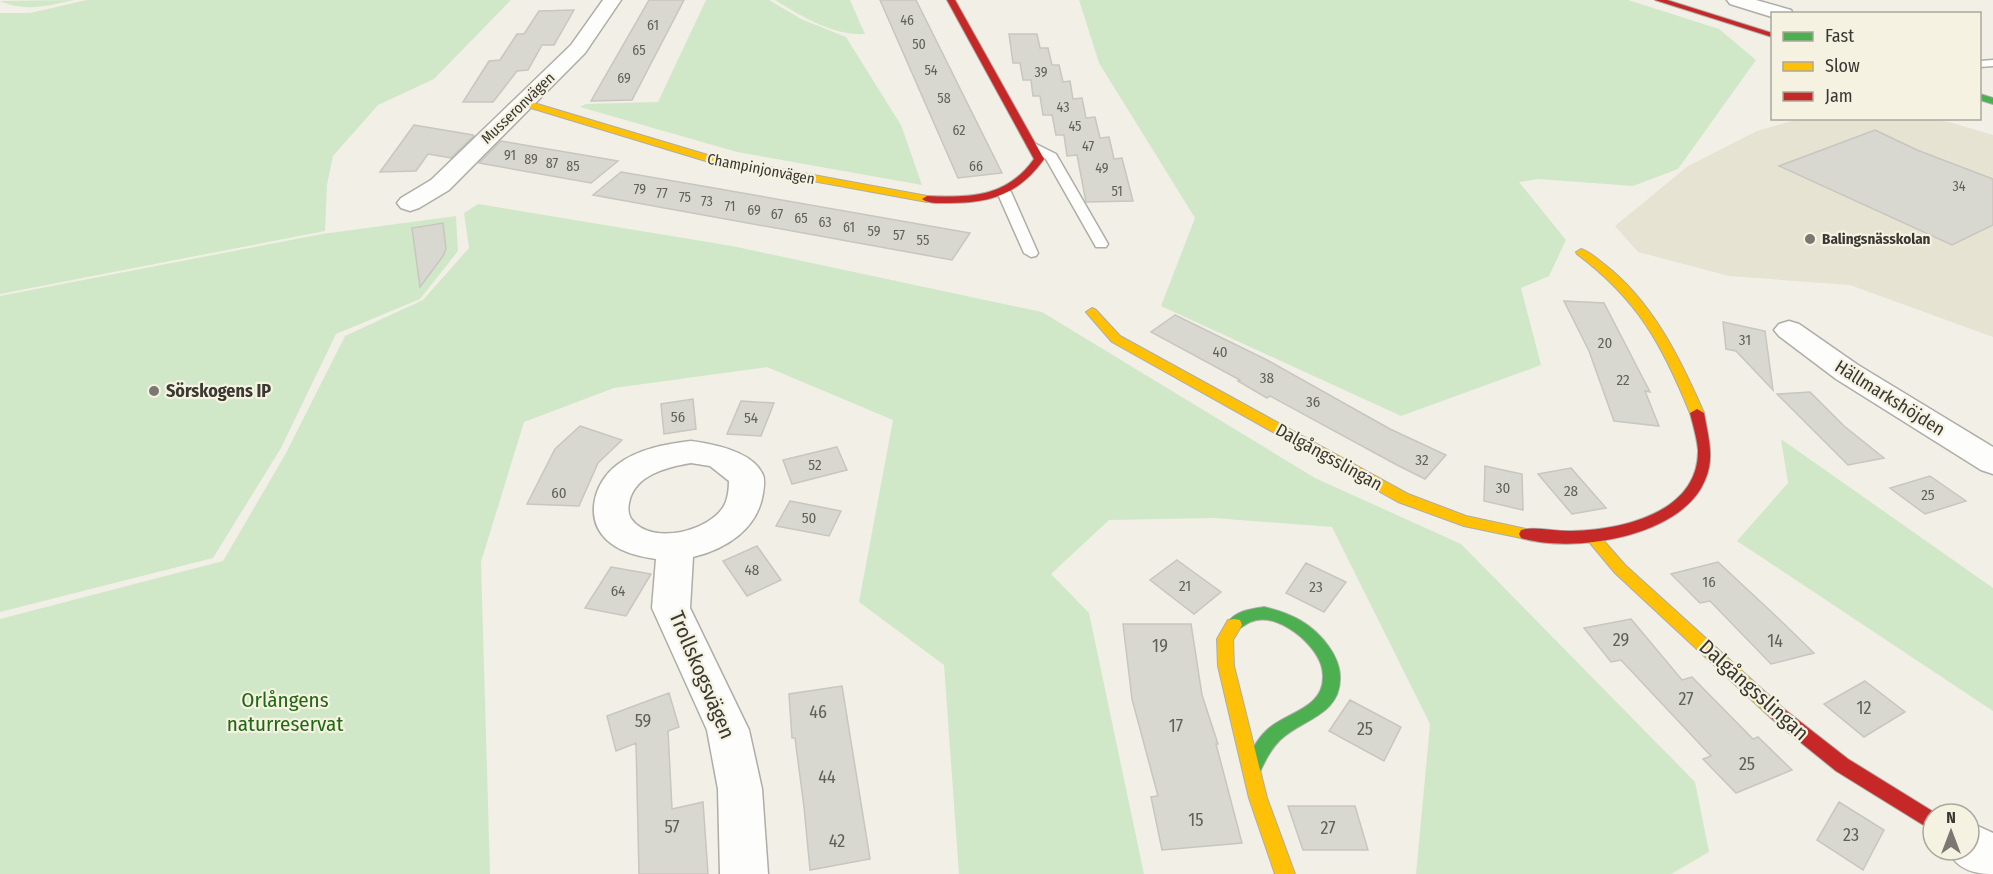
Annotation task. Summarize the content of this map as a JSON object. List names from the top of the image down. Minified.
{"streets":{"street":["Musseronvägen","Champinjonvägen","Hällmarkshöjden","Dalgångsslingan","Trollskogsvägen"]},"crossings":[["Musseronvägen","Champinjonvägen"]],"parks":["Orlångens naturreservat"],"places":["Balingsnässkolan","Sörskogens IP"],"house_numbers":["46","61","50","65","54","39","69","58","43","45","62","47","91","89","87","85","66","49","34","79","51","77","75","73","71","69","67","65","63","61","59","57","55","31","20","40","38","22","36","56","54","32","52","30","28","60","25","50","48","16","21","23","64","29","14","19","27","12","46","59","17","25","25","44","15","57","27","23","42"],"legend":["Fast","Slow","Jam"],"north":"top"}
